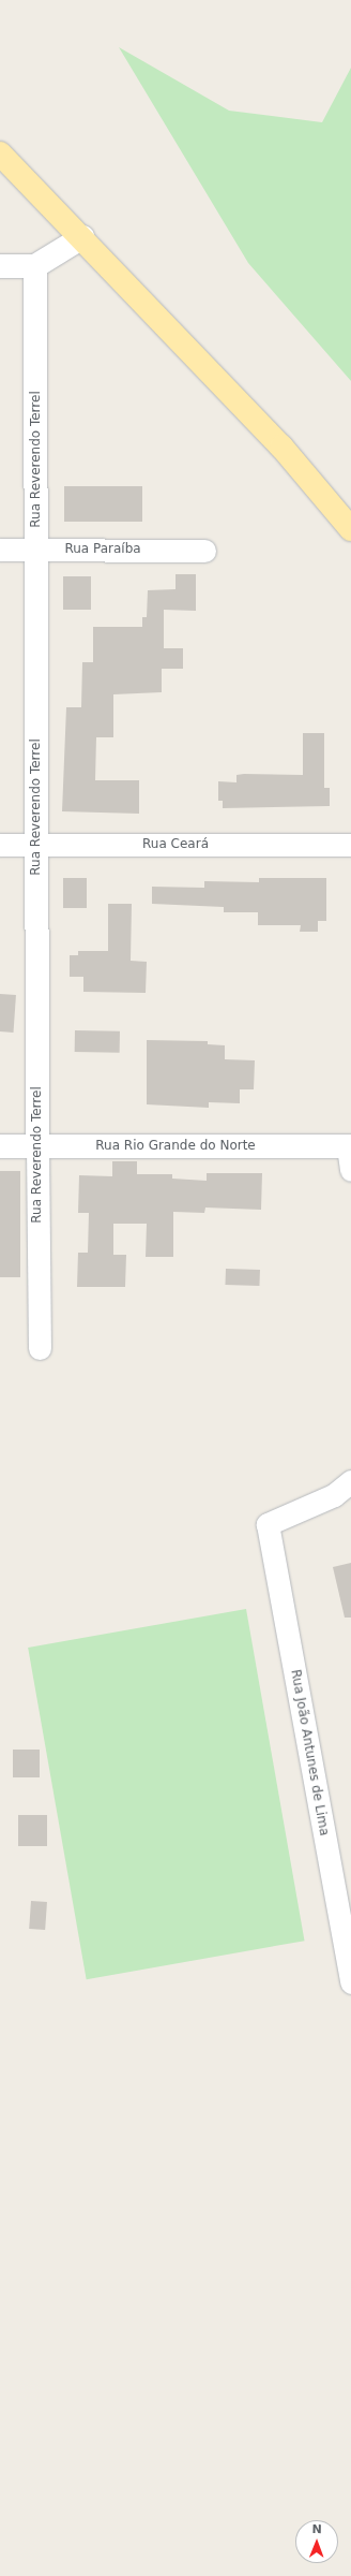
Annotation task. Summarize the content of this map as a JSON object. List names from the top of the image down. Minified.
{"streets":{"street":["Rua Reverendo Terrel","Rua Paraíba","Rua Ceará","Rua Rio Grande do Norte","Rua João Antunes de Lima"]},"crossings":[["Rua Reverendo Terrel","Rua Paraíba"],["Rua Reverendo Terrel","Rua Ceará"],["Rua Reverendo Terrel","Rua Rio Grande do Norte"]],"north":"top"}
